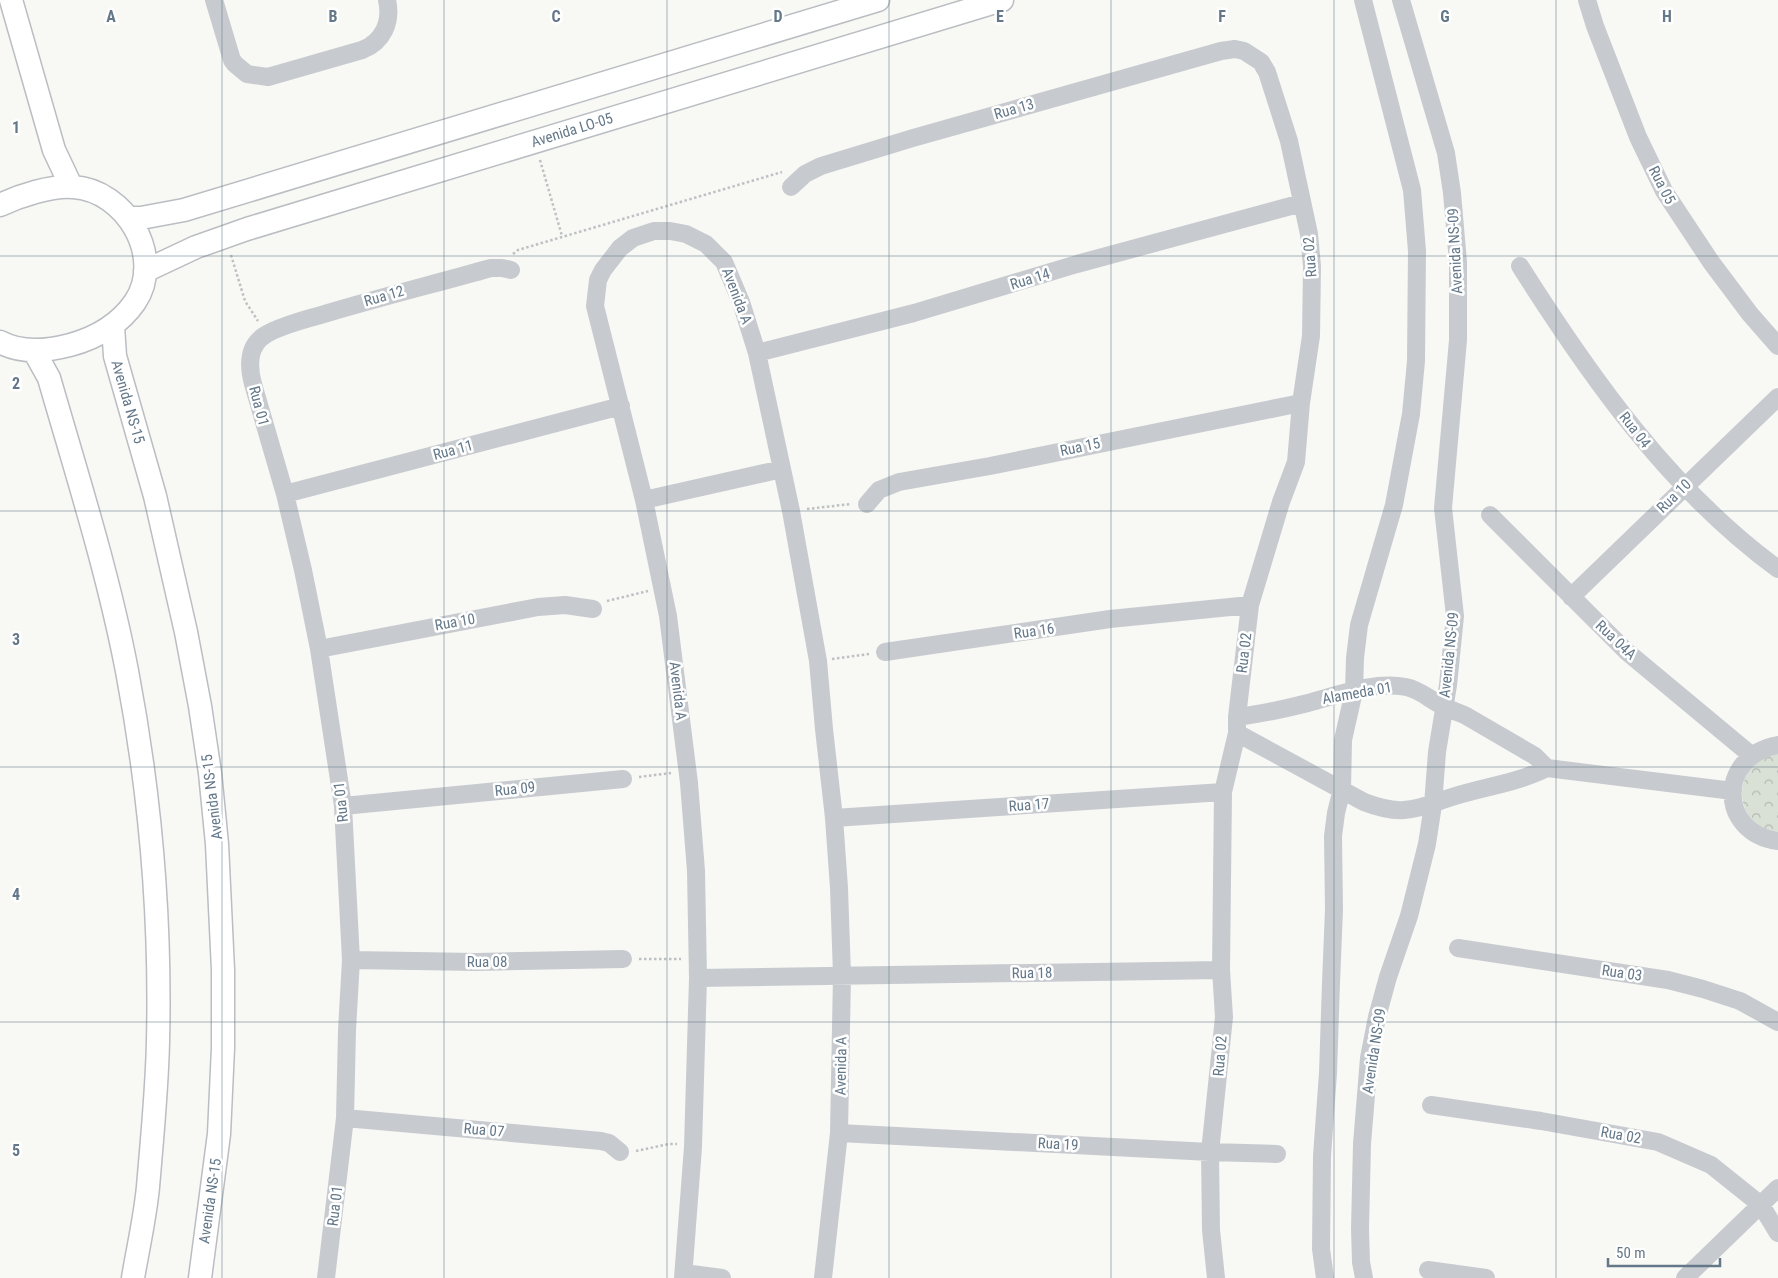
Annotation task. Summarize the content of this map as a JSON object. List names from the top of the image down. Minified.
{"streets":{"main road":["Avenida LO-05","Avenida NS-15"],"street":["Rua 13","Rua 05","Avenida NS-09","Rua 02","Rua 14","Rua 12","Avenida A","Rua 01","Rua 04","Rua 15","Rua 11","Rua 10","Rua 16","Rua 04A","Alameda 01","Rua 09","Rua 17","Rua 08","Rua 18","Rua 03","Rua 07","Rua 19"]},"crossings":[["Rua 13","Rua 02"],["Avenida NS-09","Alameda 01"],["Rua 02","Rua 14"],["Rua 02","Rua 15"],["Rua 02","Rua 16"],["Rua 02","Alameda 01"],["Rua 02","Rua 17"],["Rua 02","Rua 18"],["Rua 02","Rua 19"],["Rua 14","Avenida A"],["Rua 12","Rua 01"],["Avenida A","Rua 11"],["Avenida A","Rua 17"],["Avenida A","Rua 18"],["Avenida A","Rua 19"],["Rua 01","Rua 11"],["Rua 01","Rua 10"],["Rua 01","Rua 09"],["Rua 01","Rua 08"],["Rua 01","Rua 07"],["Rua 04","Rua 10"],["Rua 10","Rua 04A"]],"scale_bar":"50 m","grid":{"columns":["A","B","C","D","E","F","G","H"],"rows":["1","2","3","4","5"]}}
